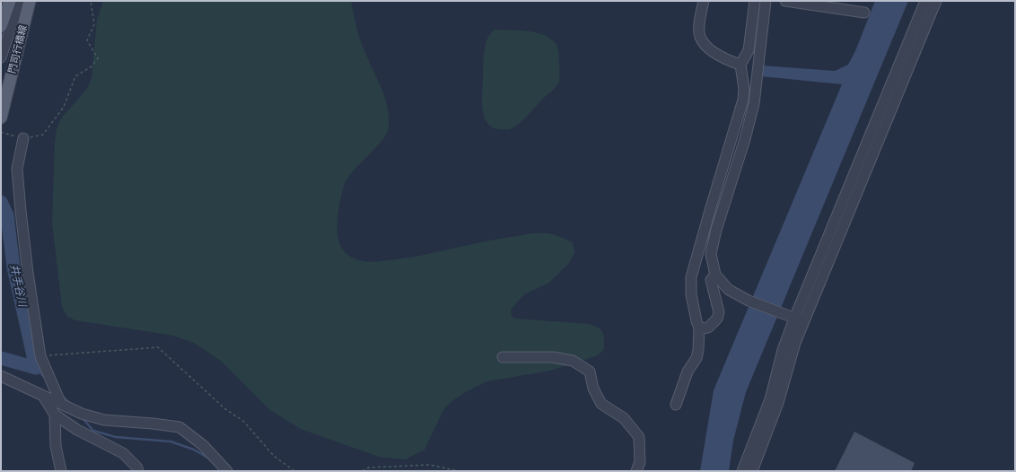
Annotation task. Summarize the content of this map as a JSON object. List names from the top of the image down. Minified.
{"streets":{"main road":["門司行橋線"]},"water":["井手谷川"]}
